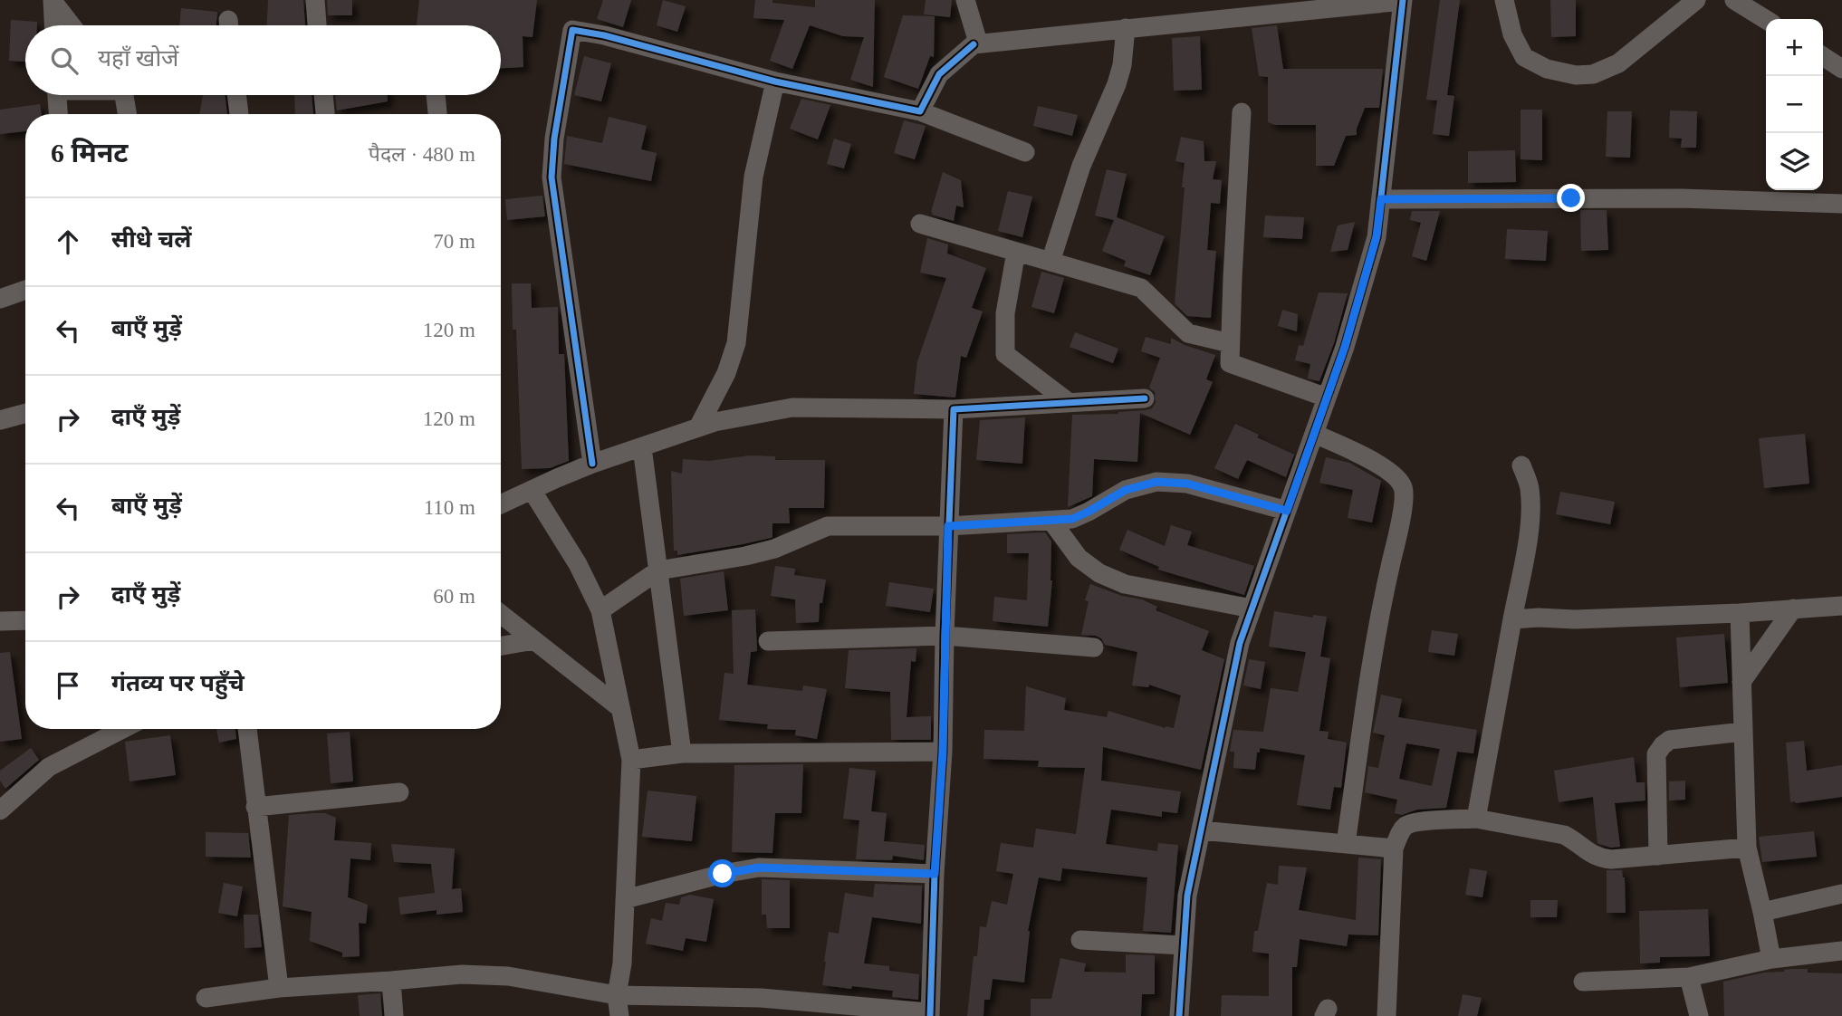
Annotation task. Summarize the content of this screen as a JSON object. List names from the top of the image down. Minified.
{"page":{"map_buttons":["+","−"],"search":"यहाँ खोजें","heading":["6 मिनट","पैदल · 480 m"],"list":[["सीधे चलें","70 m"],["बाएँ मुड़ें","120 m"],["दाएँ मुड़ें","120 m"],["बाएँ मुड़ें","110 m"],["दाएँ मुड़ें","60 m"],"गंतव्य पर पहुँचे"]}}
